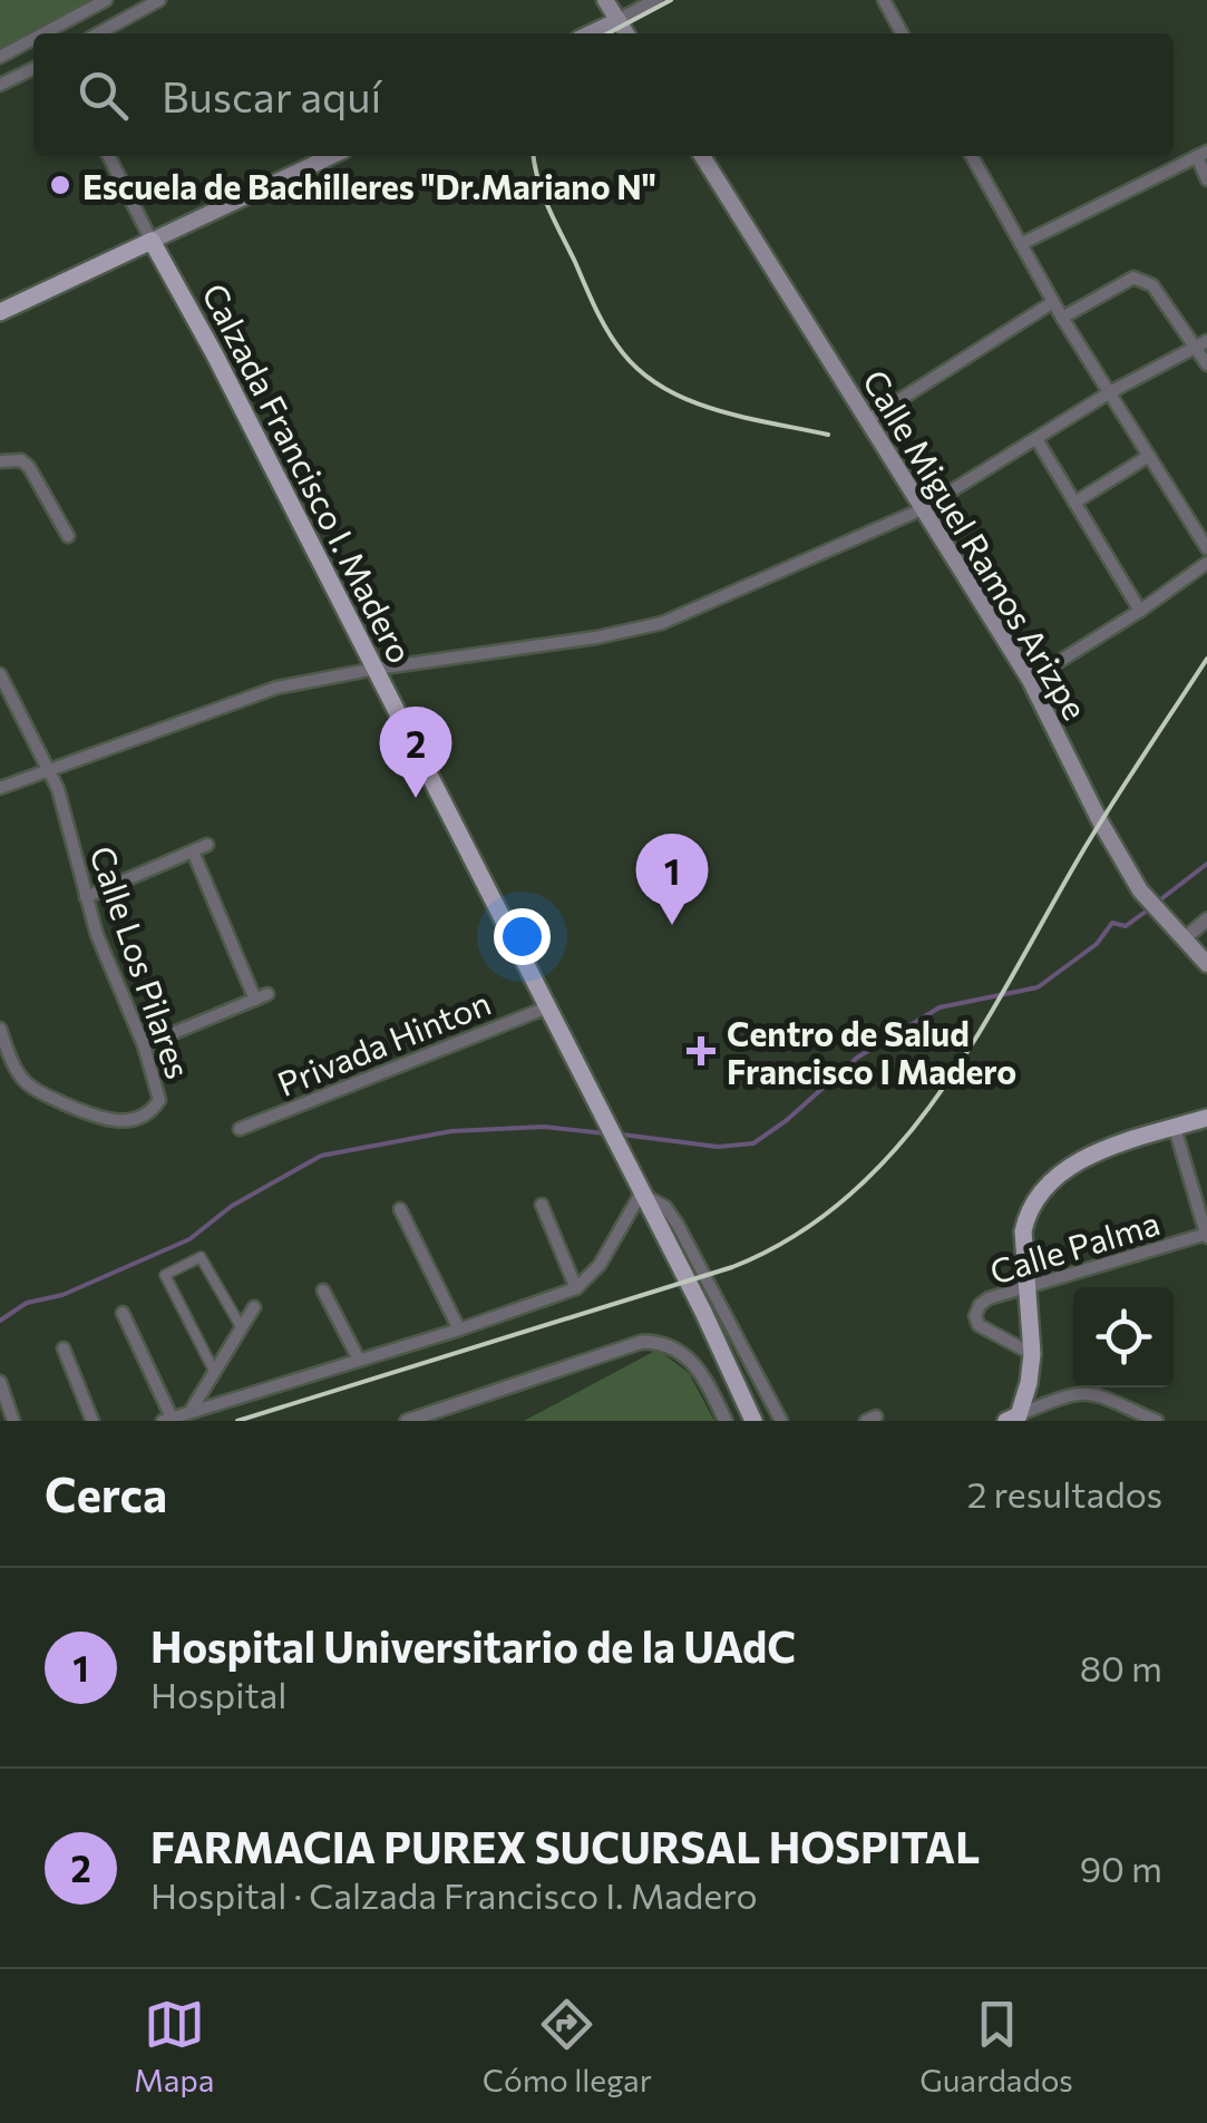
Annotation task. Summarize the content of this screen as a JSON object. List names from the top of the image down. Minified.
{"streets":{"main road":["Calzada Francisco I. Madero","Calle Miguel Ramos Arizpe"],"street":["Calle Los Pilares","Privada Hinton","Calle Palma"]},"crossings":[["Calzada Francisco I. Madero","Privada Hinton"]],"places":{"other":["Escuela de Bachilleres \"Dr.Mariano N\""],"health":["Centro de Salud Francisco I Madero"]},"page":{"search":"Buscar aquí","pins":["2","1"],"heading":["Cerca","2 resultados"],"list":[{"mark":"1","name":"Hospital Universitario de la UAdC","note":"Hospital","value":"80 m"},{"mark":"2","name":"FARMACIA PUREX SUCURSAL HOSPITAL","note":"Hospital · Calzada Francisco I. Madero","value":"90 m"}],"nav":["Mapa","Cómo llegar","Guardados"]}}
